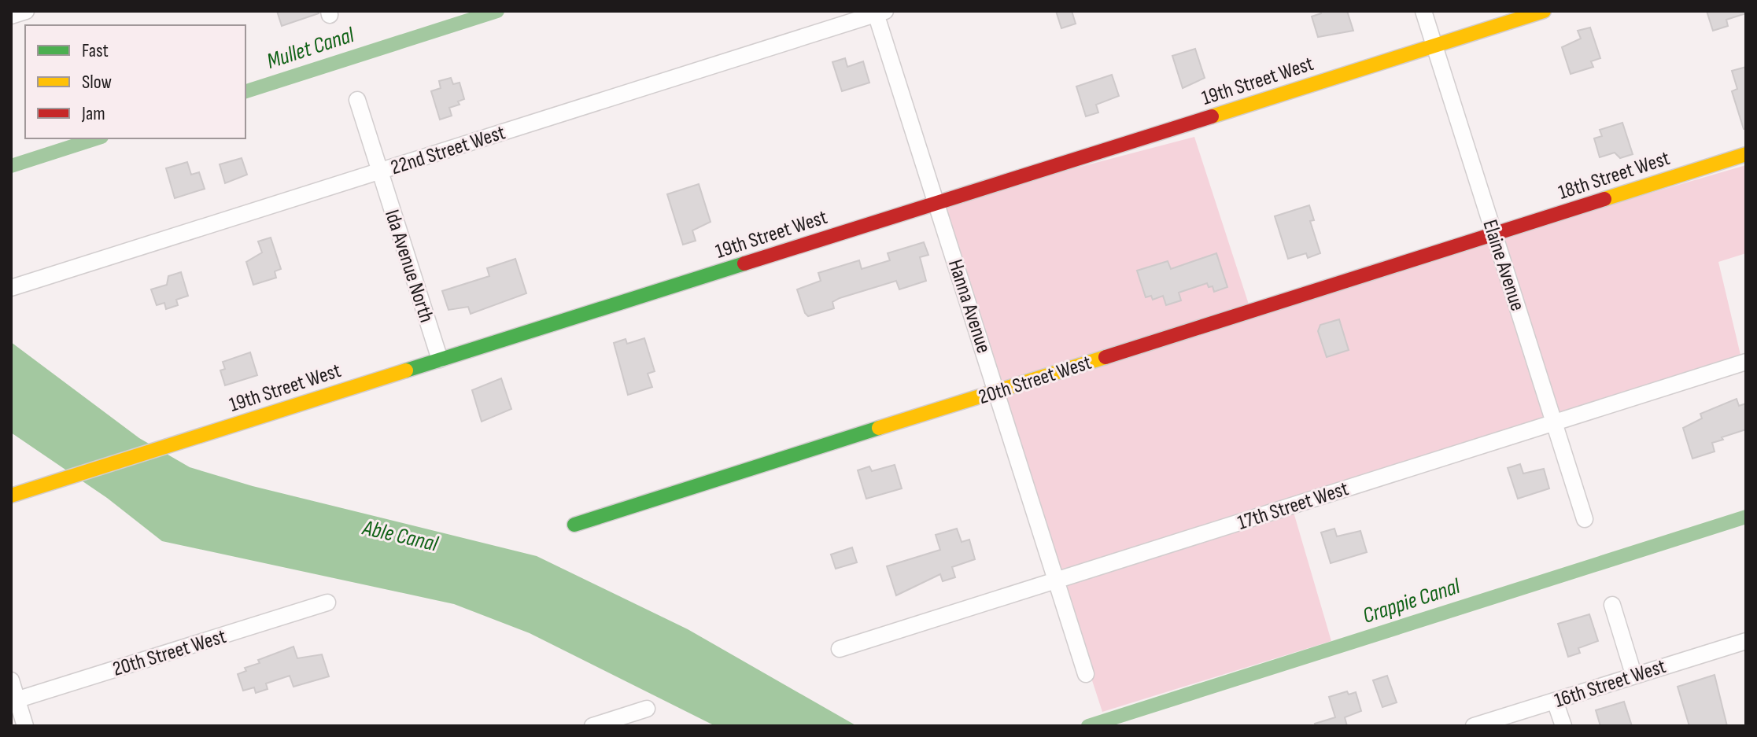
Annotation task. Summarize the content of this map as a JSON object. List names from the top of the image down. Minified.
{"streets":{"street":["19th Street West","22nd Street West","18th Street West","Elaine Avenue","Ida Avenue North","Hanna Avenue","20th Street West","17th Street West","16th Street West"]},"crossings":[["19th Street West","Elaine Avenue"],["19th Street West","Ida Avenue North"],["19th Street West","Hanna Avenue"],["22nd Street West","Ida Avenue North"],["22nd Street West","Hanna Avenue"],["18th Street West","Elaine Avenue"],["18th Street West","20th Street West"],["Elaine Avenue","20th Street West"],["Elaine Avenue","17th Street West"],["Hanna Avenue","20th Street West"],["Hanna Avenue","17th Street West"]],"water":["Mullet Canal","Able Canal","Crappie Canal"],"legend":["Fast","Slow","Jam"]}
